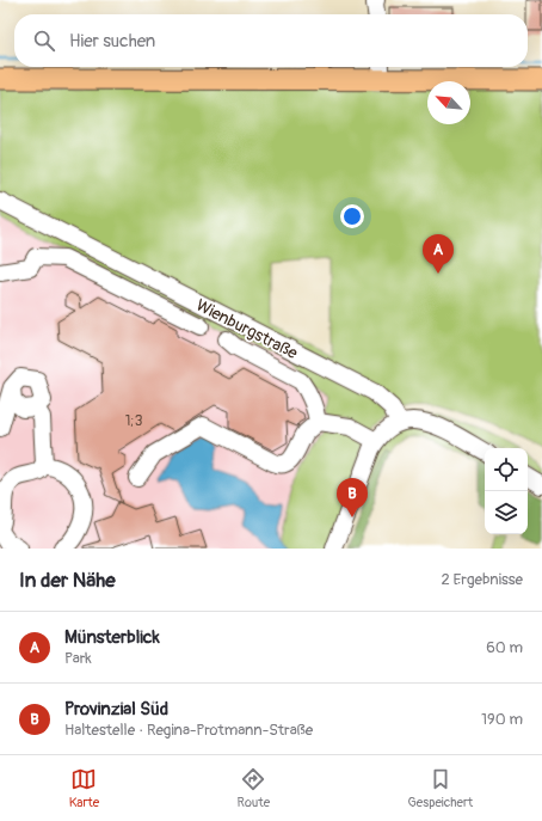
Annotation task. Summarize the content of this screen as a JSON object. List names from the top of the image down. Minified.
{"streets":{"street":["Wienburgstraße"]},"house_numbers":["1;3"],"north":"top left","page":{"search":"Hier suchen","pins":["A","B"],"heading":["In der Nähe","2 Ergebnisse"],"list":[{"mark":"A","name":"Münsterblick","note":"Park","value":"60 m"},{"mark":"B","name":"Provinzial Süd","note":"Haltestelle · Regina-Protmann-Straße","value":"190 m"}],"nav":["Karte","Route","Gespeichert"]}}
